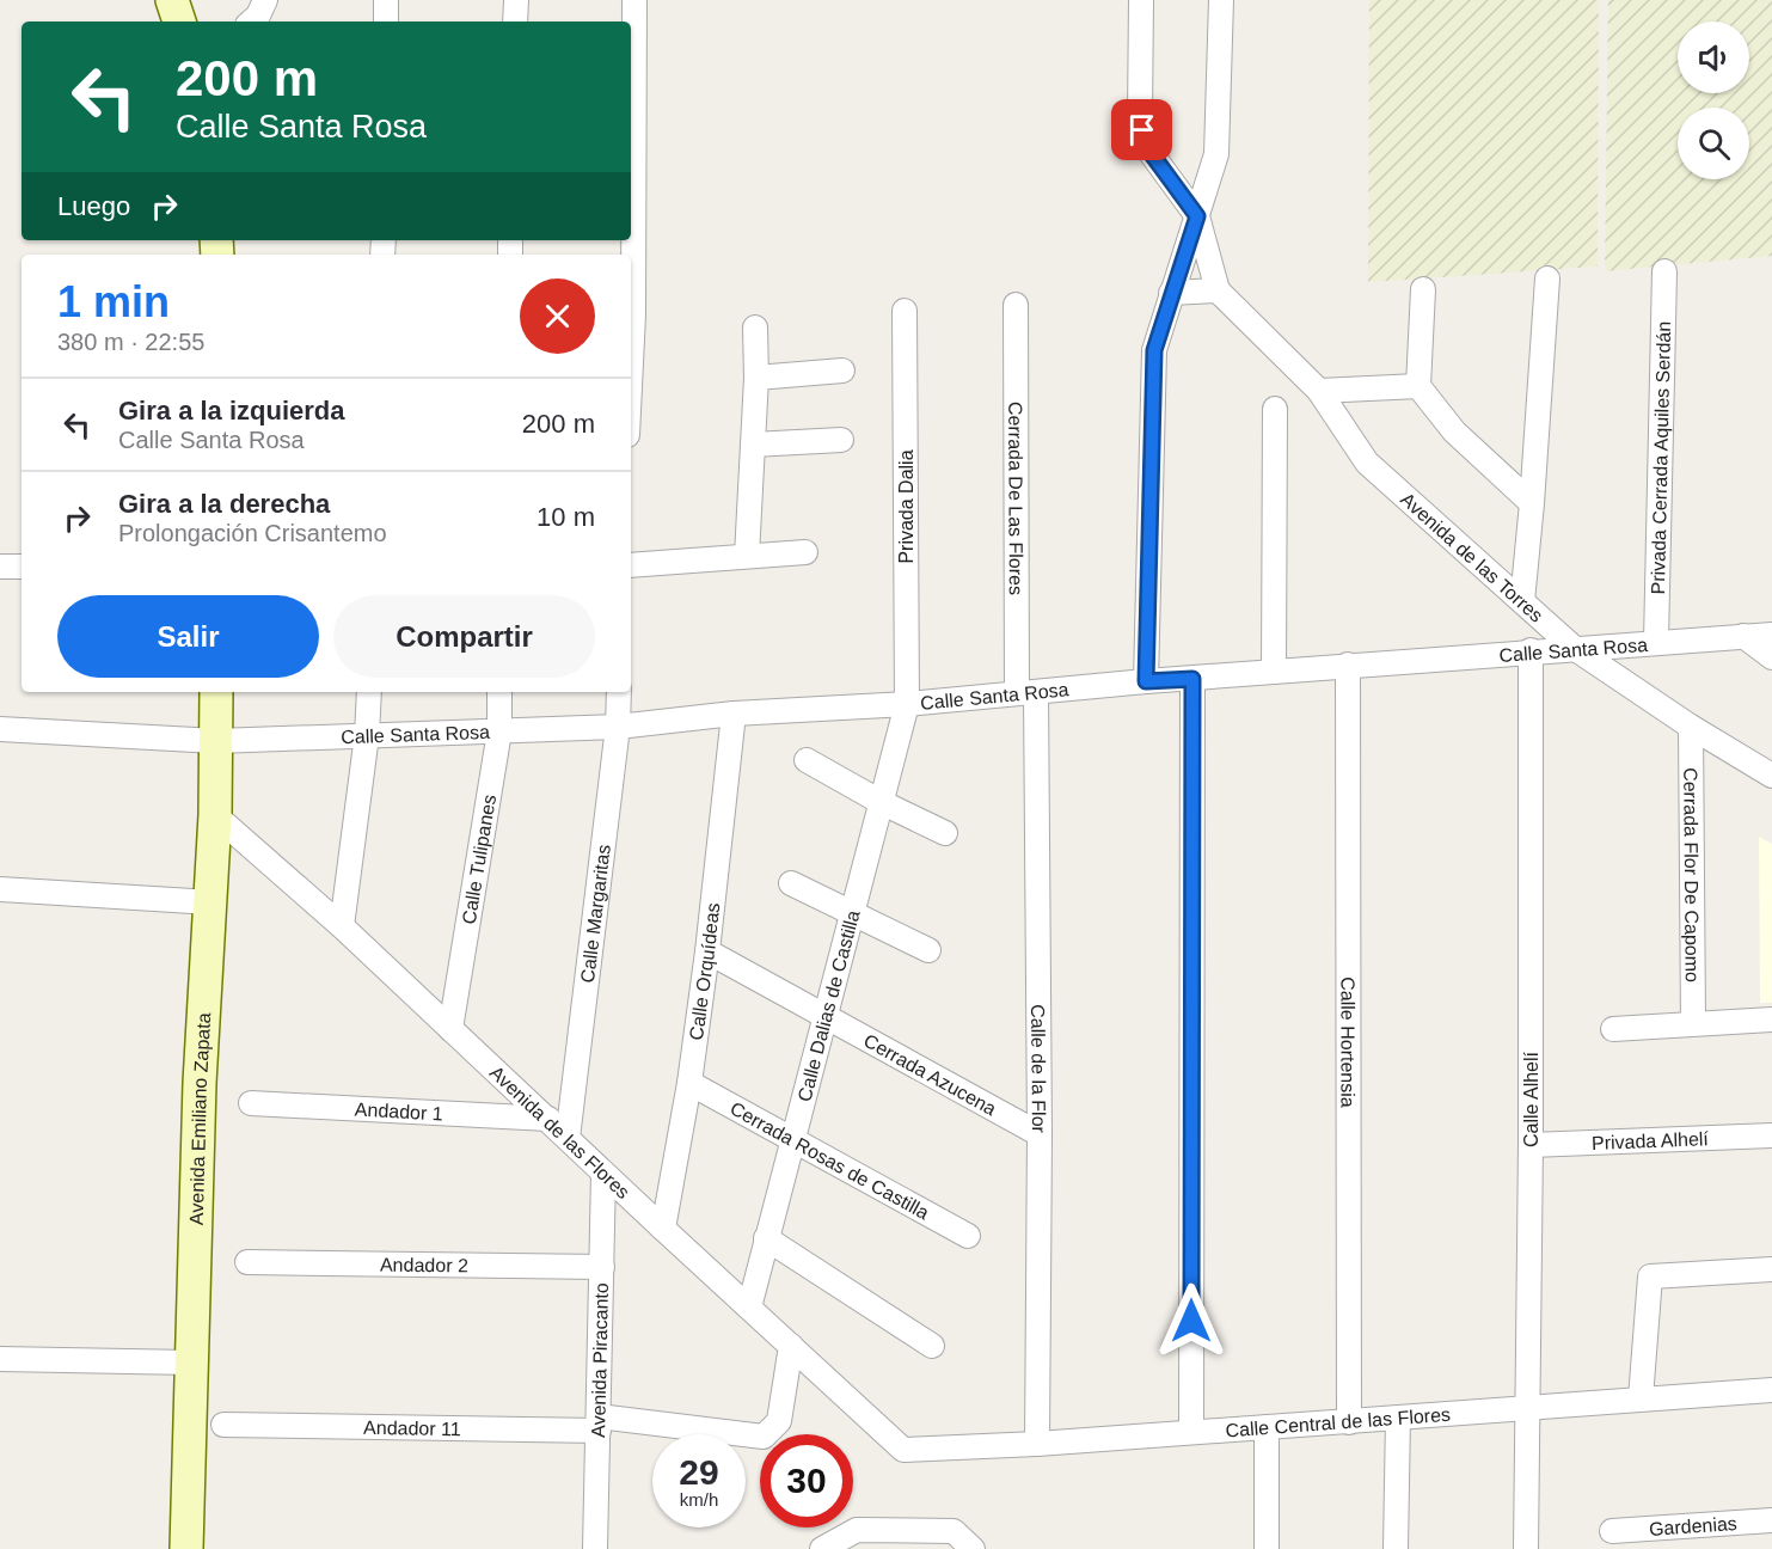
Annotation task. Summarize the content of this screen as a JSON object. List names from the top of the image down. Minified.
{"streets":{"main road":["Avenida Emiliano Zapata"],"street":["Privada Cerrada Aquiles Serdán","Cerrada De Las Flores","Privada Dalia","Avenida de las Torres","Calle Santa Rosa","Calle Tulipanes","Cerrada Flor De Capomo","Calle Margaritas","Calle Orquídeas","Calle Dalias de Castilla","Calle Hortensia","Calle de la Flor","Cerrada Azucena","Calle Alhelí","Andador 1","Avenida de las Flores","Privada Alhelí","Cerrada Rosas de Castilla","Andador 2","Avenida Piracanto","Calle Central de las Flores","Andador 11","Gardenias"]},"crossings":[["Privada Cerrada Aquiles Serdán","Calle Santa Rosa"],["Cerrada De Las Flores","Calle Santa Rosa"],["Cerrada De Las Flores","Calle de la Flor"],["Privada Dalia","Calle Santa Rosa"],["Privada Dalia","Calle Dalias de Castilla"],["Avenida de las Torres","Calle Santa Rosa"],["Avenida de las Torres","Cerrada Flor De Capomo"],["Calle Santa Rosa","Calle Tulipanes"],["Calle Santa Rosa","Calle Margaritas"],["Calle Santa Rosa","Calle Orquídeas"],["Calle Santa Rosa","Calle Dalias de Castilla"],["Calle Santa Rosa","Calle Hortensia"],["Calle Santa Rosa","Calle de la Flor"],["Calle Santa Rosa","Calle Alhelí"],["Calle Santa Rosa","Avenida Emiliano Zapata"],["Calle Tulipanes","Avenida de las Flores"],["Calle Margaritas","Avenida de las Flores"],["Calle Orquídeas","Cerrada Azucena"],["Calle Orquídeas","Avenida de las Flores"],["Calle Orquídeas","Cerrada Rosas de Castilla"],["Calle Dalias de Castilla","Cerrada Azucena"],["Calle Dalias de Castilla","Avenida de las Flores"],["Calle Dalias de Castilla","Cerrada Rosas de Castilla"],["Calle Hortensia","Calle Central de las Flores"],["Calle de la Flor","Cerrada Azucena"],["Calle de la Flor","Calle Central de las Flores"],["Calle Alhelí","Privada Alhelí"],["Calle Alhelí","Calle Central de las Flores"],["Andador 1","Avenida de las Flores"],["Avenida Emiliano Zapata","Avenida de las Flores"],["Avenida de las Flores","Avenida Piracanto"],["Avenida de las Flores","Calle Central de las Flores"],["Avenida de las Flores","Andador 11"],["Andador 2","Avenida Piracanto"],["Avenida Piracanto","Andador 11"]],"page":{"turn":["200 m","Calle Santa Rosa"],"then":"Luego","heading":["1 min","380 m · 22:55"],"list":[{"name":"Gira a la izquierda","note":"Calle Santa Rosa","value":"200 m"},{"name":"Gira a la derecha","note":"Prolongación Crisantemo","value":"10 m"}],"buttons":["Salir","Compartir"],"speed":"29 km/h","limit":"30"}}
